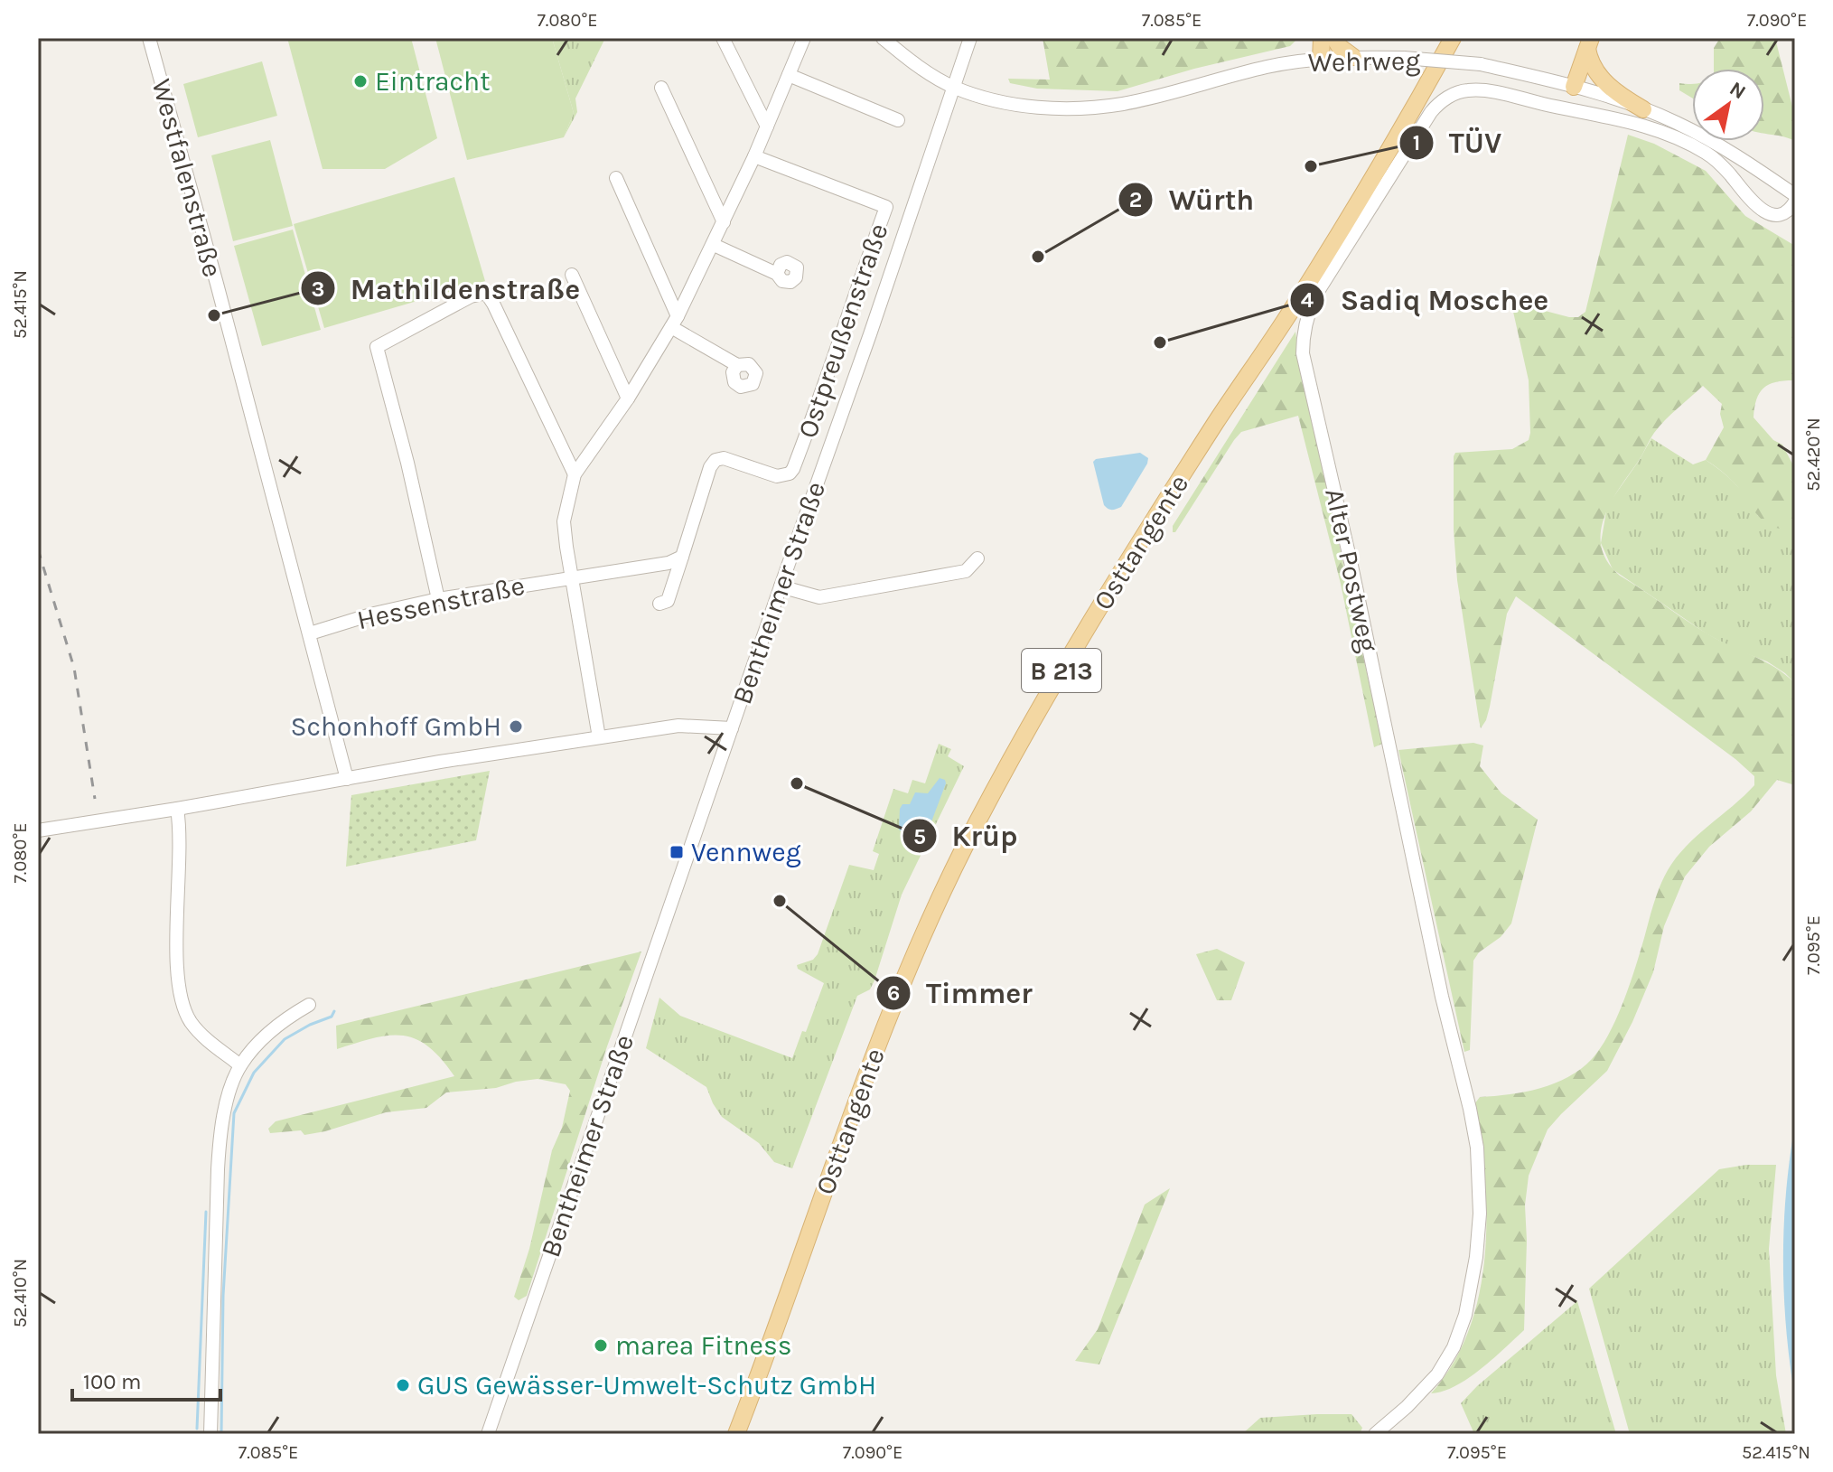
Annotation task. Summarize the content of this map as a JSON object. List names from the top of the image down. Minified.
{"streets":{"main road":["Osttangente","B 213"],"street":["Wehrweg","Westfalenstraße","Ostpreußenstraße","Alter Postweg","Bentheimer Straße","Hessenstraße"]},"crossings":[["Wehrweg","Bentheimer Straße"],["Westfalenstraße","Hessenstraße"]],"places":{"other":["Eintracht","TÜV","Würth","Mathildenstraße","Sadiq Moschee","Schonhoff GmbH","Krüp","Timmer","marea Fitness","GUS Gewässer-Umwelt-Schutz GmbH"],"transit":["Vennweg"]},"scale_bar":"100 m","north":"top right","coordinates":["7.080°E","7.085°E","7.090°E","52.415°N","52.420°N","7.095°E","52.410°N"]}
